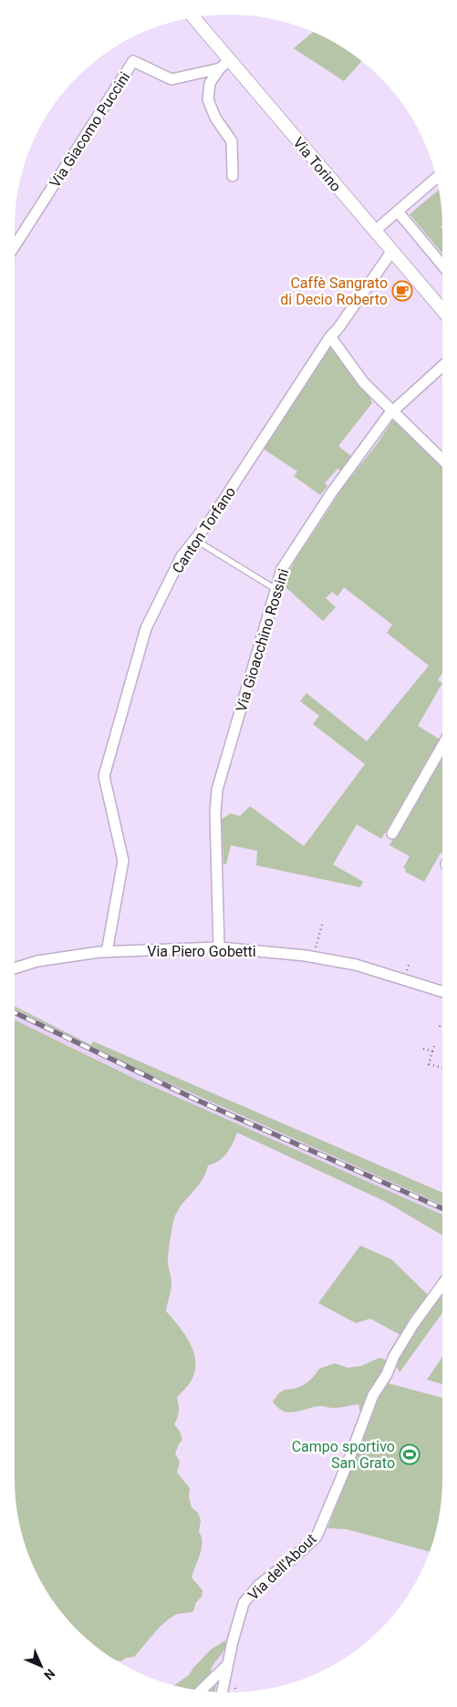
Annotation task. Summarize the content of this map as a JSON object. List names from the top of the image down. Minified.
{"streets":{"street":["Via Giacomo Puccini","Via Torino","Canton Torfano","Via Gioacchino Rossini","Via Piero Gobetti","Via dell'About"]},"crossings":[["Via Giacomo Puccini","Via Torino"],["Via Torino","Canton Torfano"],["Canton Torfano","Via Piero Gobetti"],["Via Gioacchino Rossini","Via Piero Gobetti"]],"places":{"cafe":["Caffè Sangrato di Decio Roberto"],"sports":["Campo sportivo San Grato"]},"north":"bottom right"}
